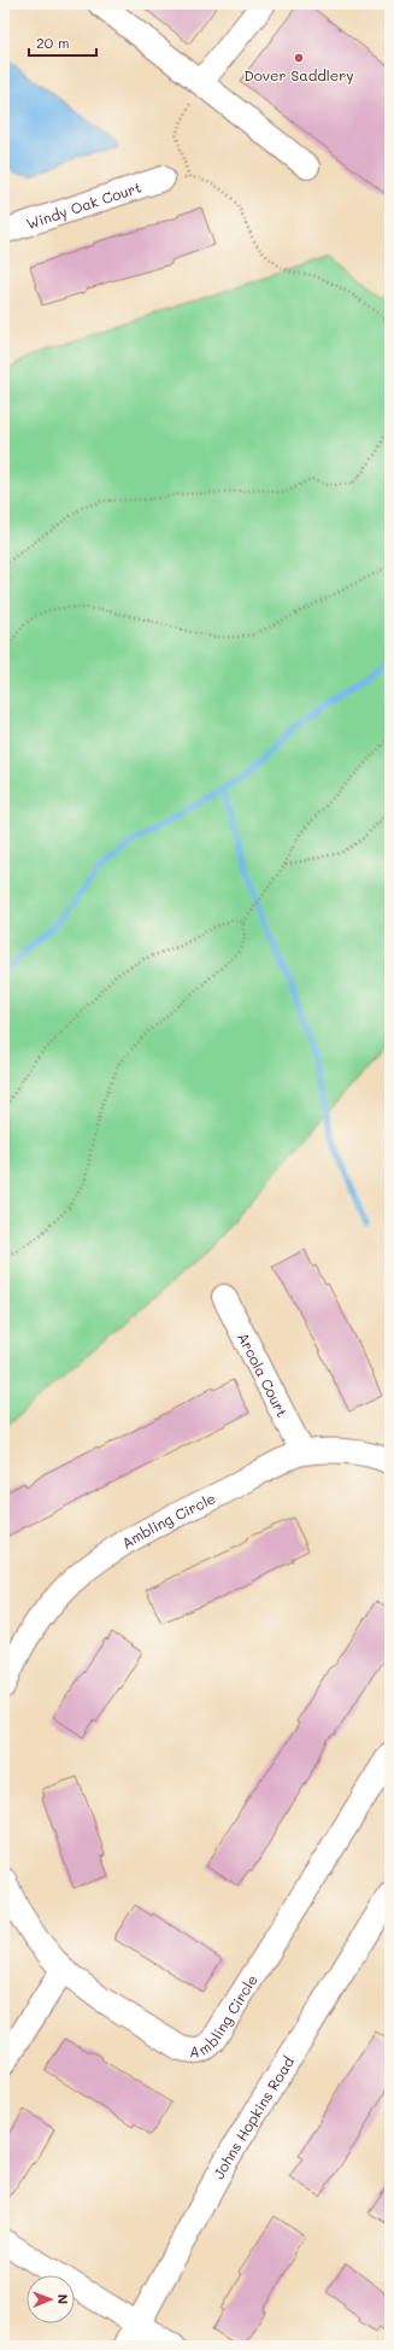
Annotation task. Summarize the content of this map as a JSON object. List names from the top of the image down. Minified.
{"streets":{"street":["Windy Oak Court","Arcola Court","Ambling Circle","Johns Hopkins Road"]},"crossings":[["Arcola Court","Ambling Circle"]],"places":["Dover Saddlery"],"scale_bar":"20 m","north":"right"}
